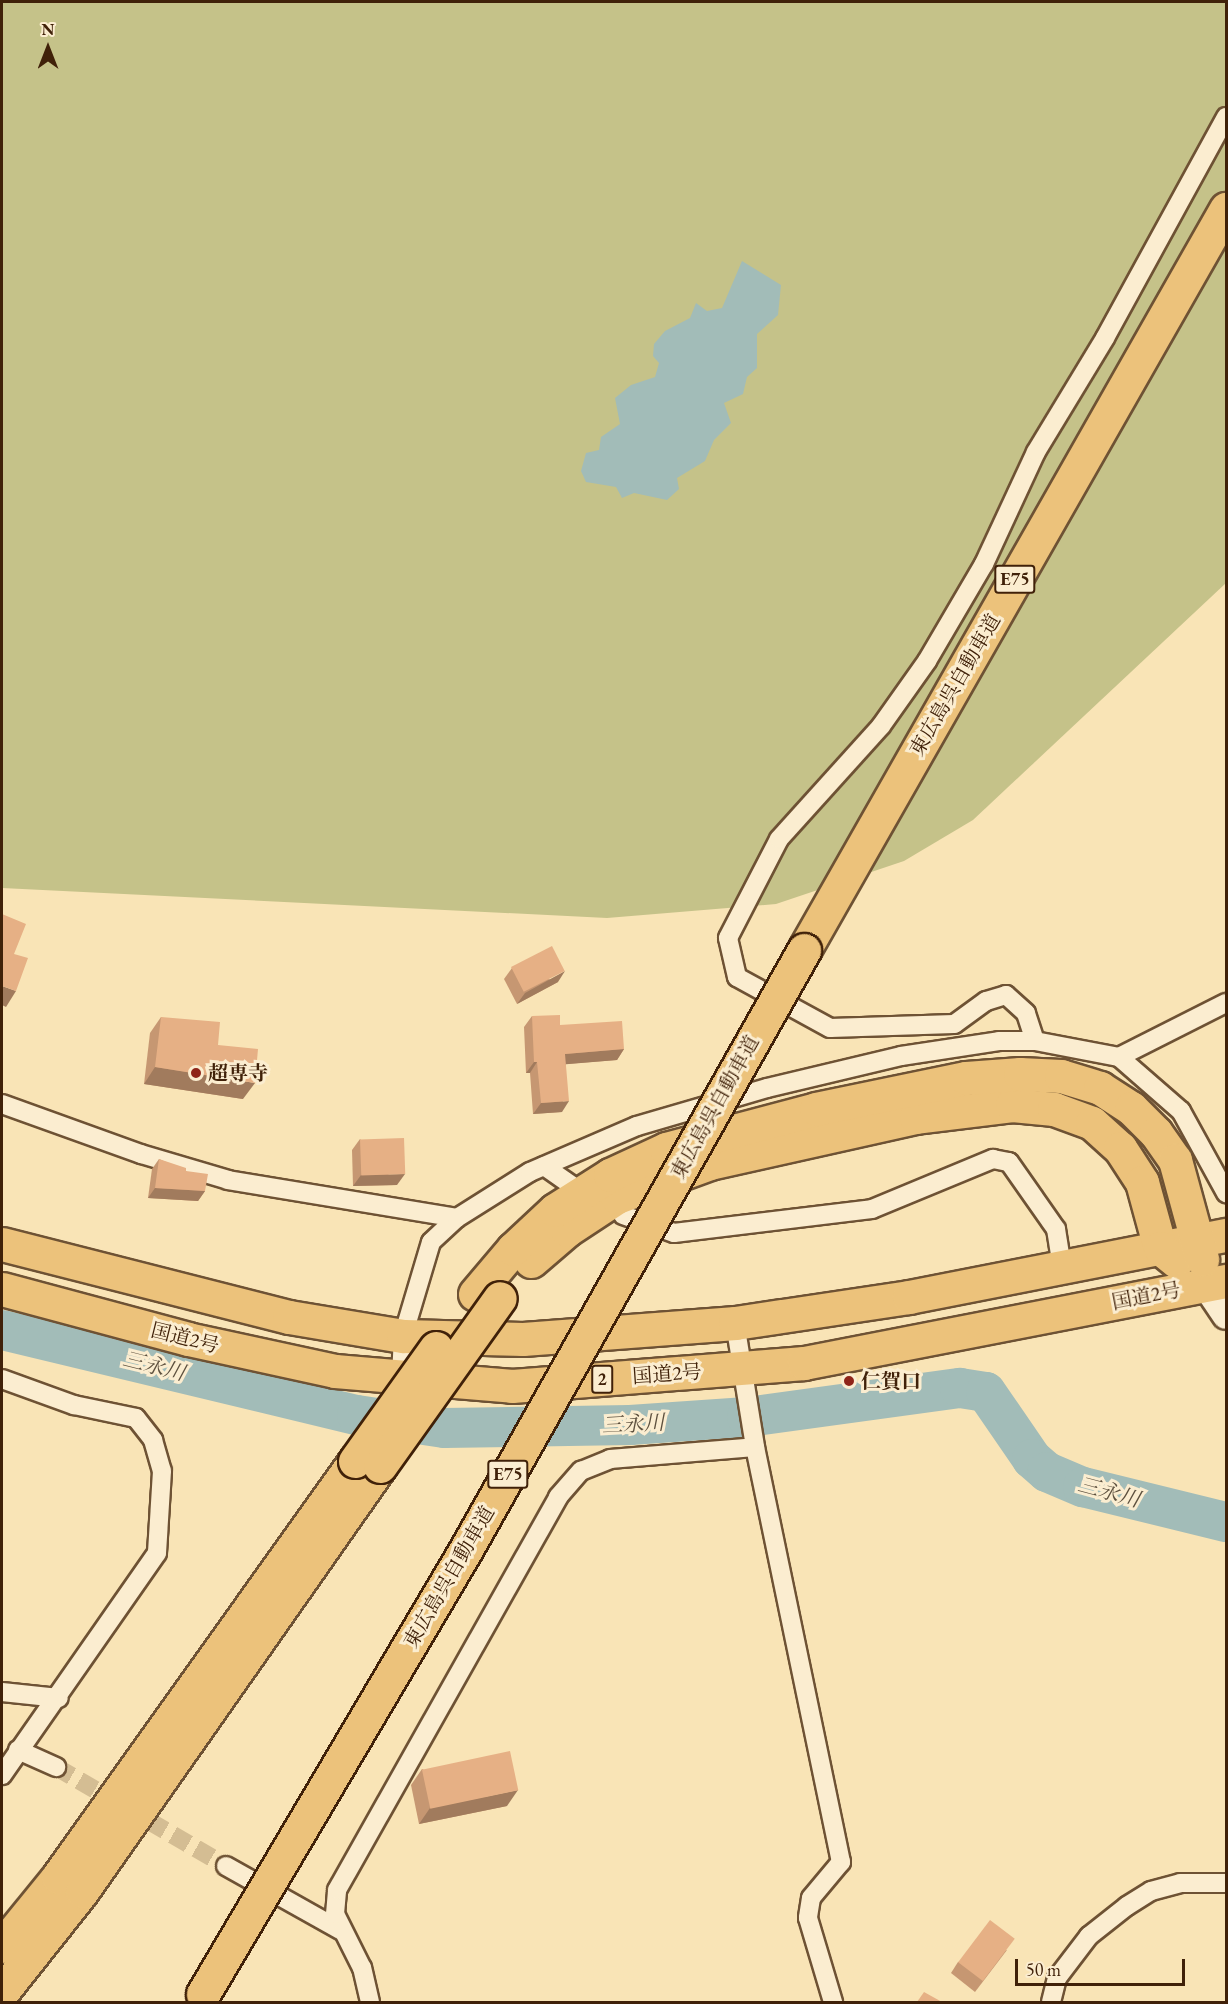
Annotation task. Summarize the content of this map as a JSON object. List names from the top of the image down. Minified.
{"streets":{"highway":["E75","東広島呉自動車道","国道2号","2"]},"water":["三永川"],"places":["超専寺","仁賀口"],"scale_bar":"50 m","north":"top"}
